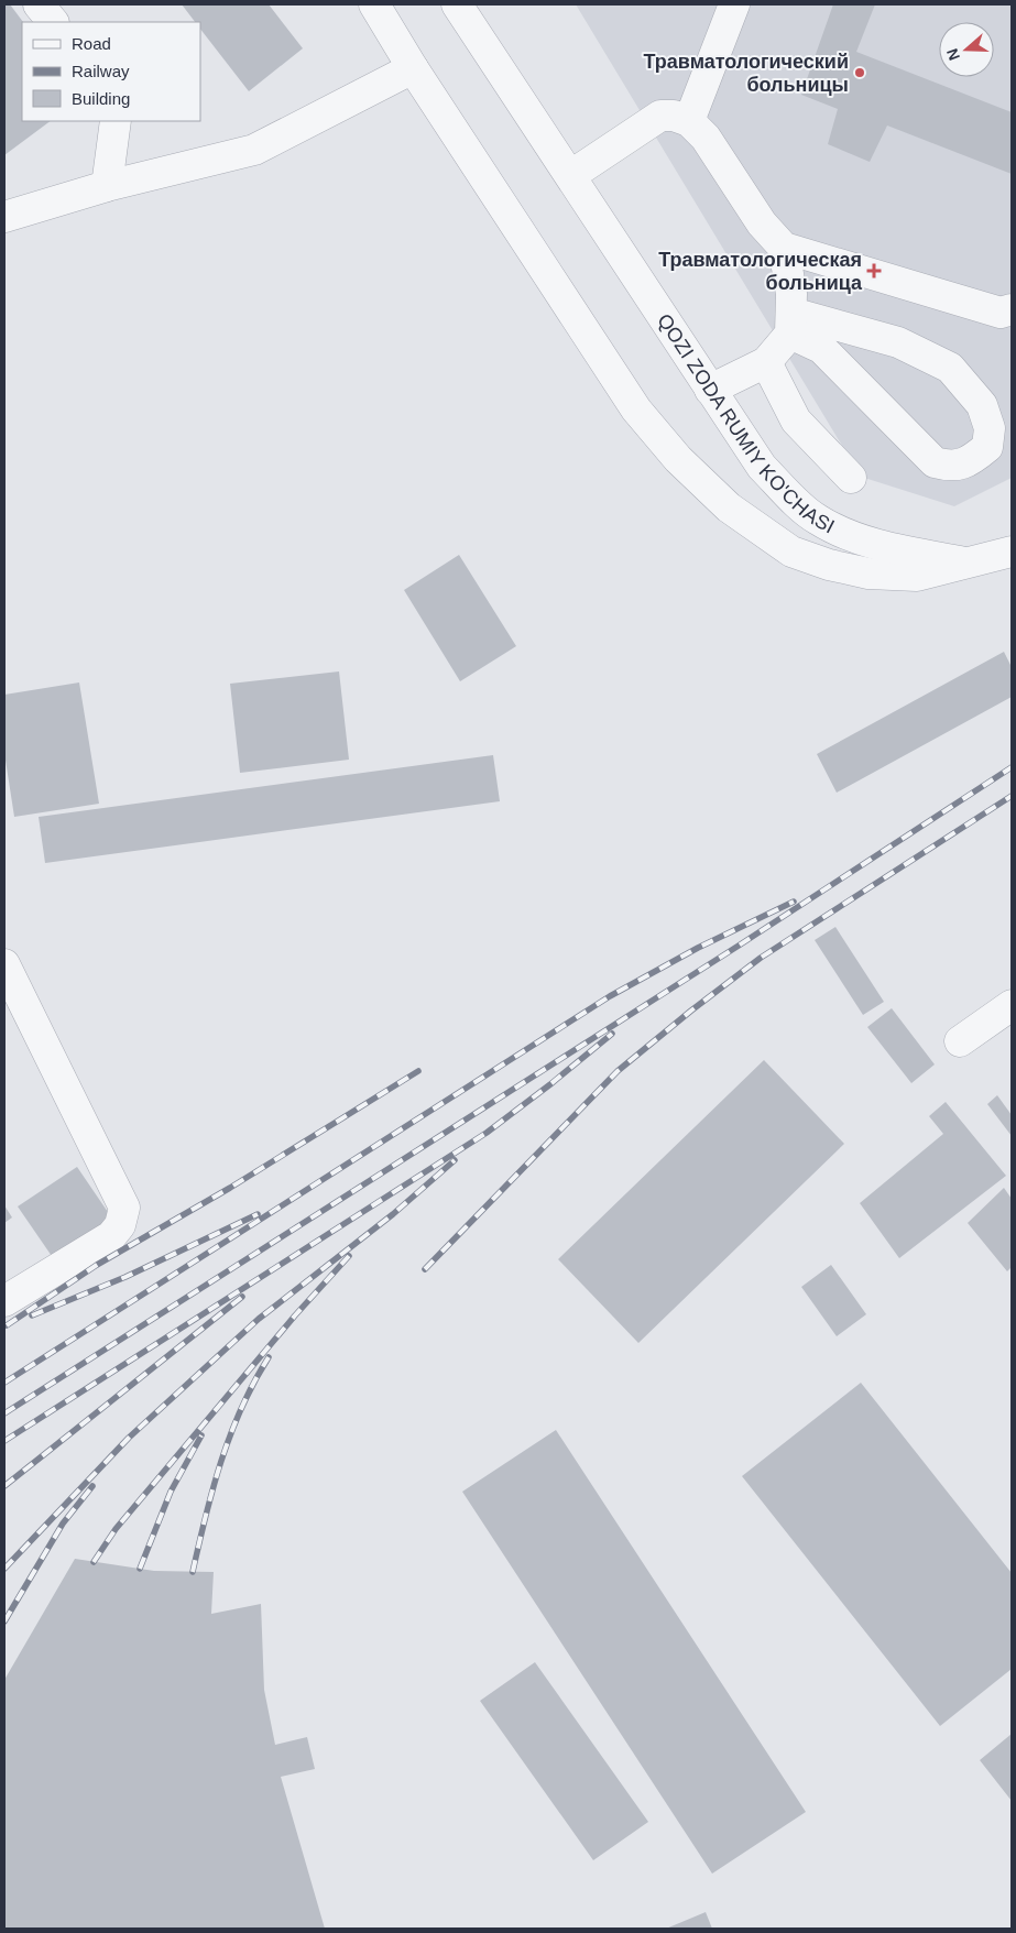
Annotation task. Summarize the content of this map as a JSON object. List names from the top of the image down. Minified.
{"streets":{"street":["QOZI ZODA RUMIY KO'CHASI"]},"places":{"other":["Травматологический больницы"],"health":["Травматологическая больница"]},"legend":["Road","Railway","Building"],"north":"left"}
